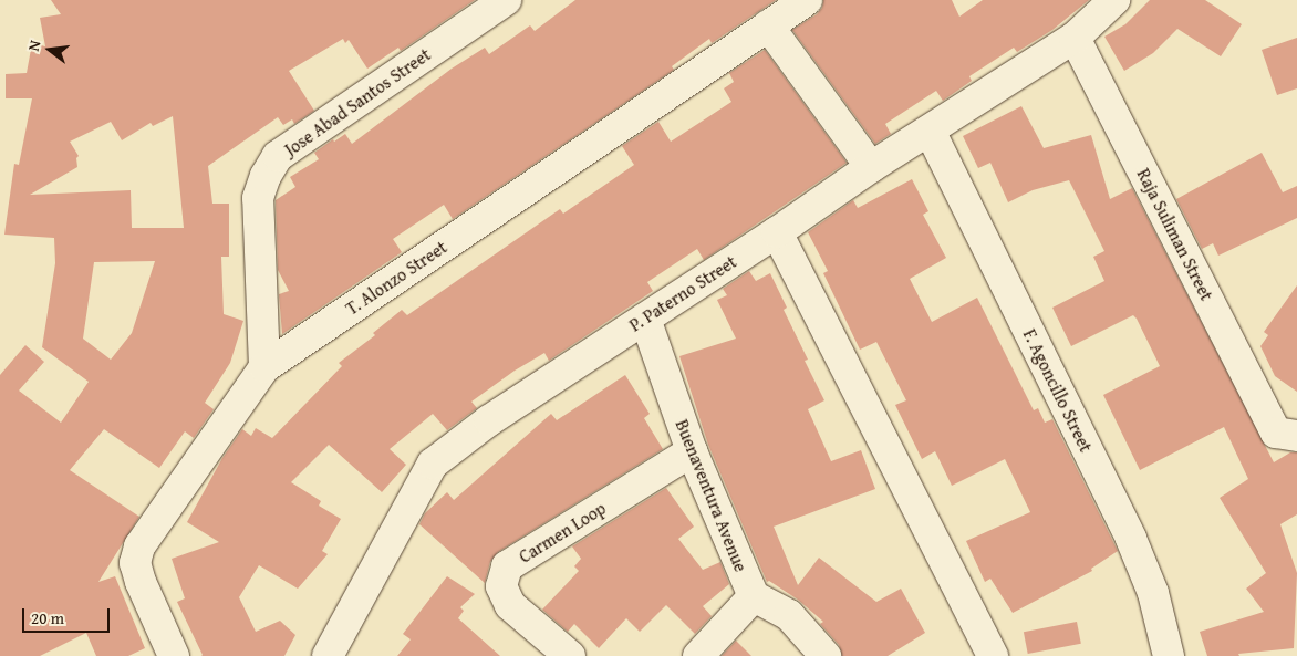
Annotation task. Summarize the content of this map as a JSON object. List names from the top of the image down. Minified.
{"streets":{"street":["Jose Abad Santos Street","Raja Suliman Street","T. Alonzo Street","P. Paterno Street","F. Agoncillo Street","Buenaventura Avenue","Carmen Loop"]},"crossings":[["Jose Abad Santos Street","T. Alonzo Street"],["Raja Suliman Street","P. Paterno Street"],["P. Paterno Street","F. Agoncillo Street"],["P. Paterno Street","Buenaventura Avenue"],["Buenaventura Avenue","Carmen Loop"]],"scale_bar":"20 m","north":"left"}
